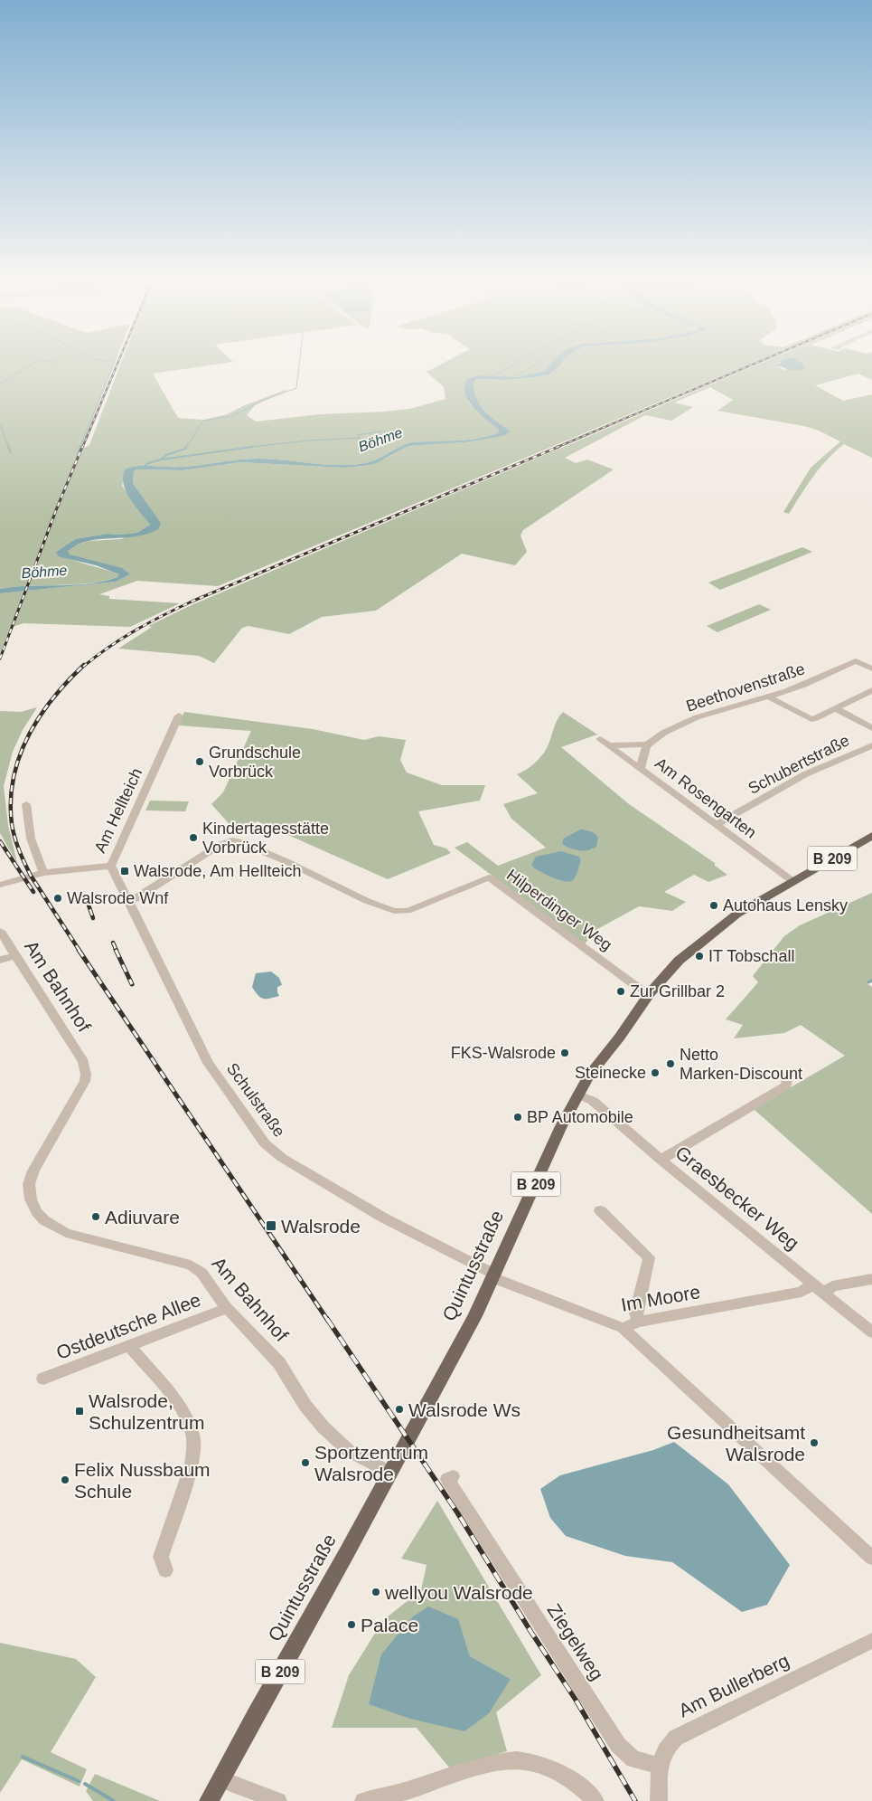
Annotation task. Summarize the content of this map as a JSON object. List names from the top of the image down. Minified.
{"streets":{"main road":["B 209","Quintusstraße"],"street":["Beethovenstraße","Schubertstraße","Am Rosengarten","Am Hellteich","Hilperdinger Weg","Am Bahnhof","Schulstraße","Graesbecker Weg","Im Moore","Ostdeutsche Allee","Ziegelweg","Am Bullerberg"]},"crossings":[["Schubertstraße","Am Rosengarten"],["Am Rosengarten","Quintusstraße"],["Am Hellteich","Schulstraße"],["Hilperdinger Weg","Schulstraße"],["Hilperdinger Weg","Quintusstraße"],["Am Bahnhof","Quintusstraße"],["Am Bahnhof","Ostdeutsche Allee"],["Schulstraße","Quintusstraße"],["Schulstraße","Im Moore"],["Graesbecker Weg","Quintusstraße"],["Graesbecker Weg","Im Moore"],["Quintusstraße","Im Moore"],["Ziegelweg","Am Bullerberg"]],"water":["Böhme"],"places":{"other":["Grundschule Vorbrück","Kindertagesstätte Vorbrück","Walsrode Wnf","Autohaus Lensky","IT Tobschall","Zur Grillbar 2","FKS-Walsrode","Netto Marken-Discount","Steinecke","BP Automobile","Adiuvare","Walsrode Ws","Gesundheitsamt Walsrode","Sportzentrum Walsrode","Felix Nussbaum Schule","wellyou Walsrode","Palace"],"transit":["Walsrode, Am Hellteich","Walsrode","Walsrode, Schulzentrum"]}}
